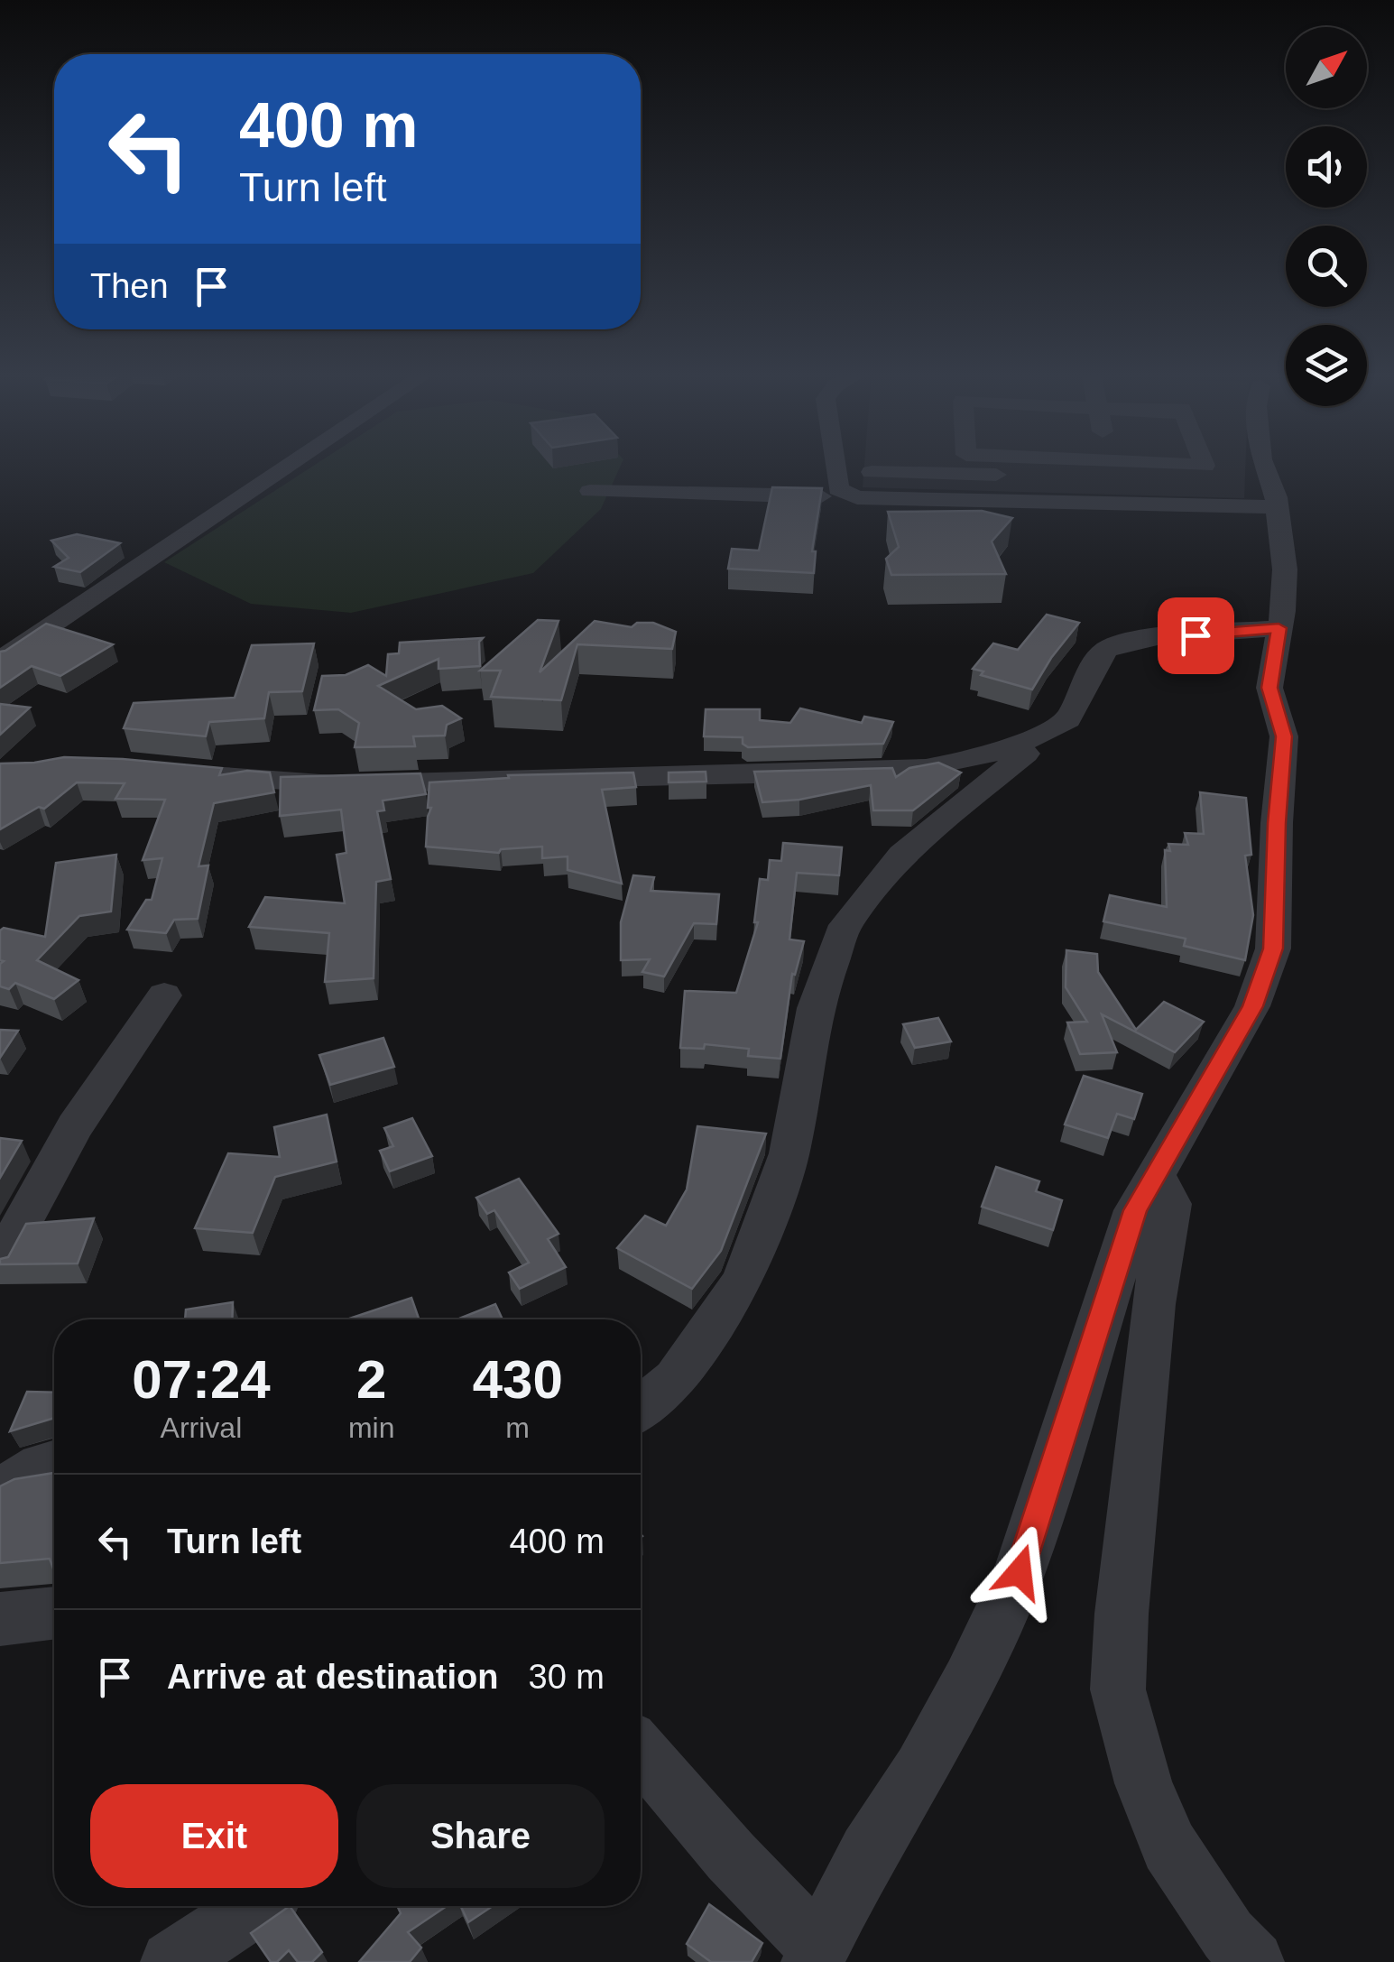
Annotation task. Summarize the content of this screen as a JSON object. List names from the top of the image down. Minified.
{"north":"top right","page":{"turn":["400 m","Turn left"],"then":"Then","eta":["07:24","Arrival","2","min","430","m"],"list":[{"name":"Turn left","value":"400 m"},{"name":"Arrive at destination","value":"30 m"}],"buttons":["Exit","Share"]}}
